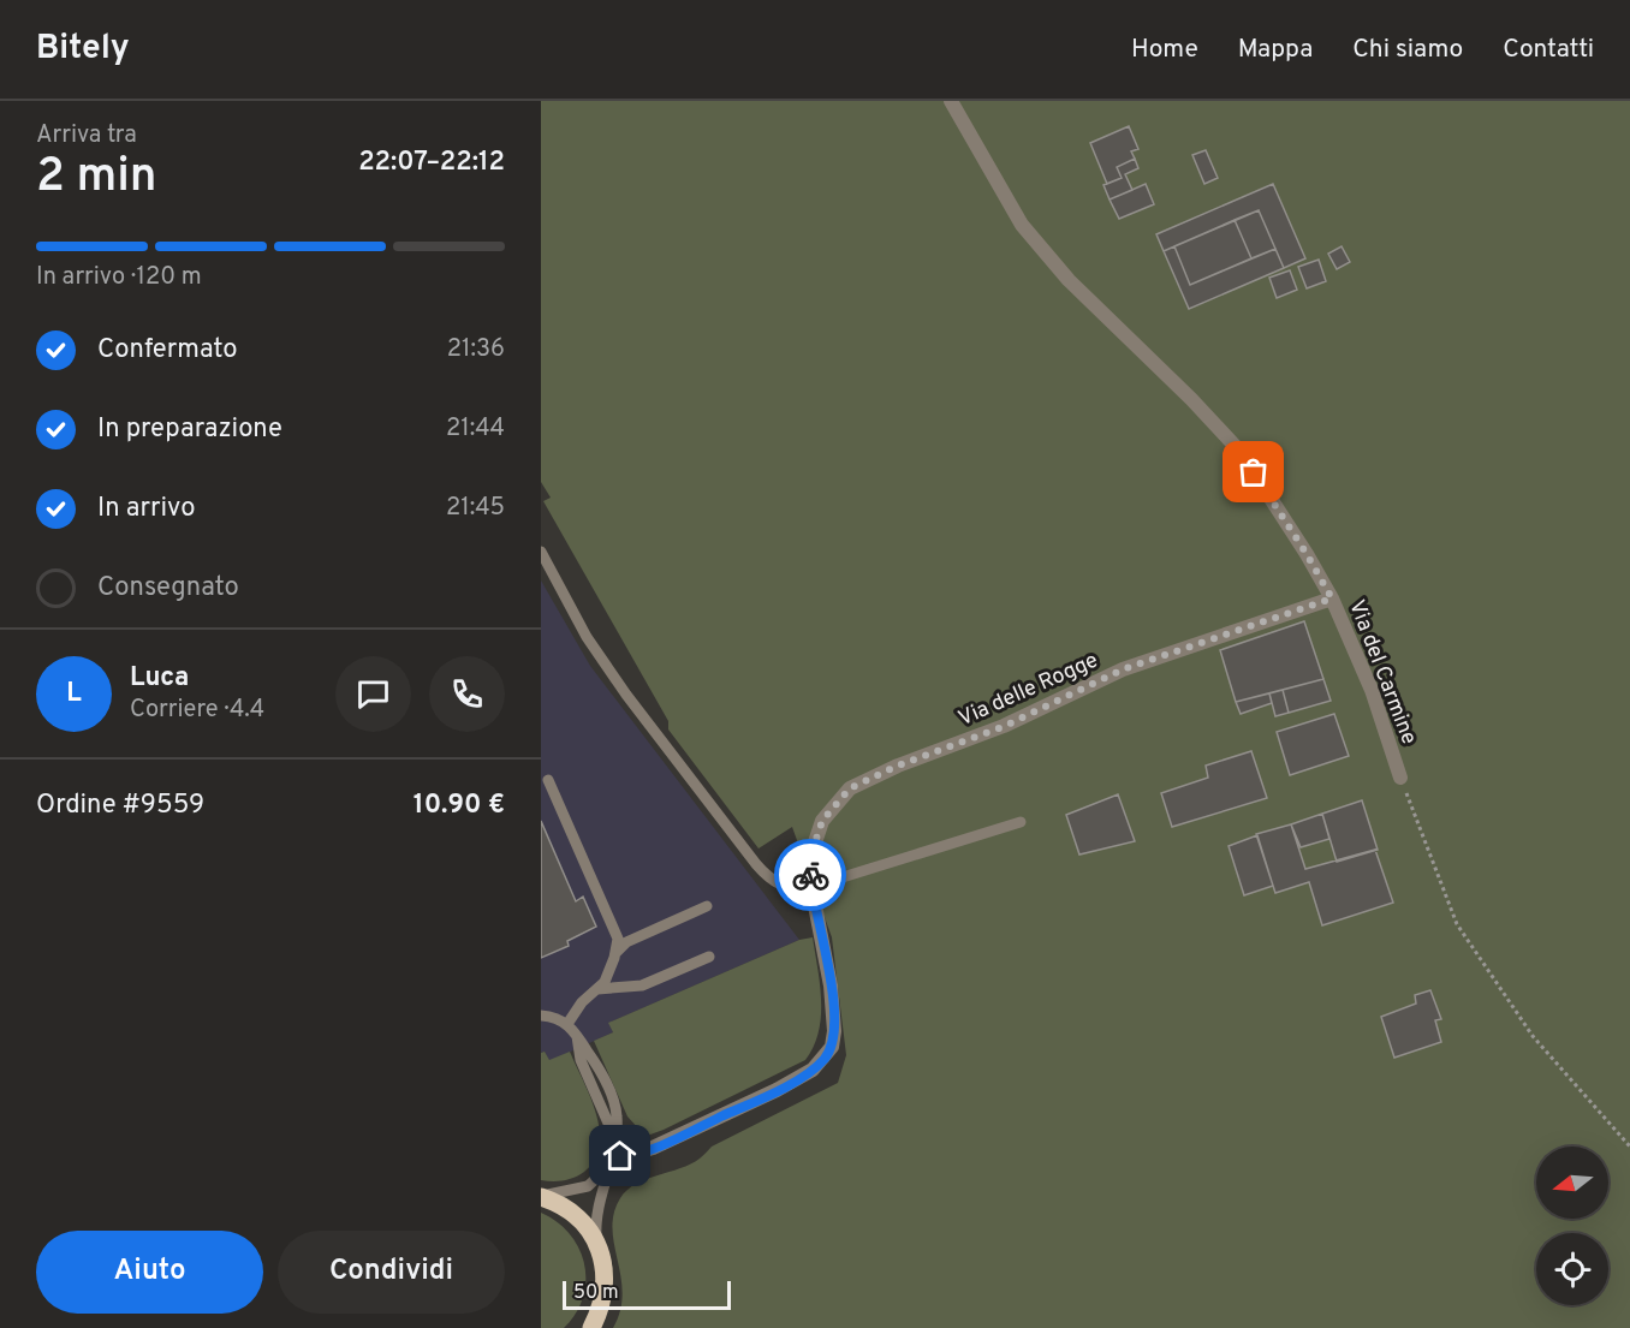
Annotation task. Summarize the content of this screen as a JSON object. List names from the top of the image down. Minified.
{"streets":{"street":["Via del Carmine","Via delle Rogge"]},"crossings":[["Via del Carmine","Via delle Rogge"]],"scale_bar":"50 m","north":"left","page":{"header":"Bitely","nav":["Home","Mappa","Chi siamo","Contatti"],"heading":["2 min","Arriva tra","22:07–22:12"],"panel":["Luca","Corriere · 4.4","Ordine #9559","10.90 €"],"bar":"In arrivo · 120 m","list":[["Confermato","21:36"],["In preparazione","21:44"],["In arrivo","21:45"],"Consegnato"],"round":"L","buttons":["Aiuto","Condividi"],"scale":"50 m"}}
